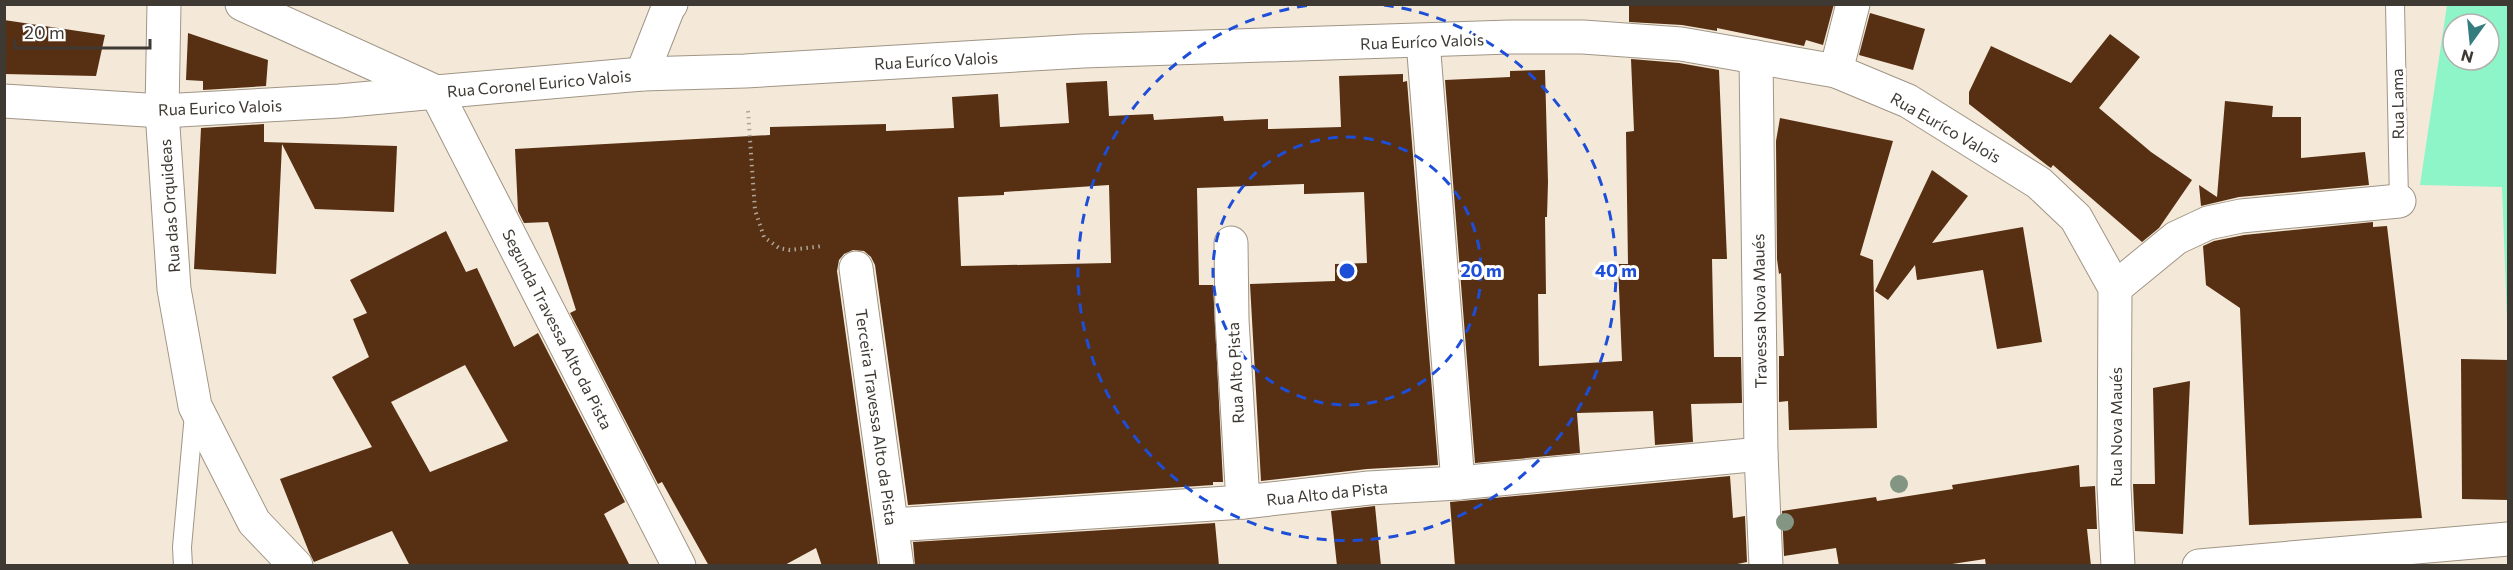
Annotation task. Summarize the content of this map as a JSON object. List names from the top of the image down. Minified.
{"streets":{"street":["Rua Euríco Valois","Rua Coronel Eurico Valois","Rua Eurico Valois","Rua das Orquideas","Travessa Nova Maués","Segunda Travessa Alto da Pista","Rua Alto Pista","Terceira Travessa Alto da Pista","Rua Nova Maués","Rua Alto da Pista"],"lane":["Rua Lama"]},"crossings":[["Rua Euríco Valois","Rua Coronel Eurico Valois"],["Rua Euríco Valois","Travessa Nova Maués"],["Rua Euríco Valois","Rua Nova Maués"],["Rua Coronel Eurico Valois","Rua Eurico Valois"],["Rua Coronel Eurico Valois","Segunda Travessa Alto da Pista"],["Rua Eurico Valois","Rua das Orquideas"],["Rua Eurico Valois","Segunda Travessa Alto da Pista"],["Travessa Nova Maués","Rua Alto da Pista"],["Rua Alto Pista","Rua Alto da Pista"],["Terceira Travessa Alto da Pista","Rua Alto da Pista"]],"scale_bar":"20 m","north":"bottom","rings":["20 m","40 m"]}
